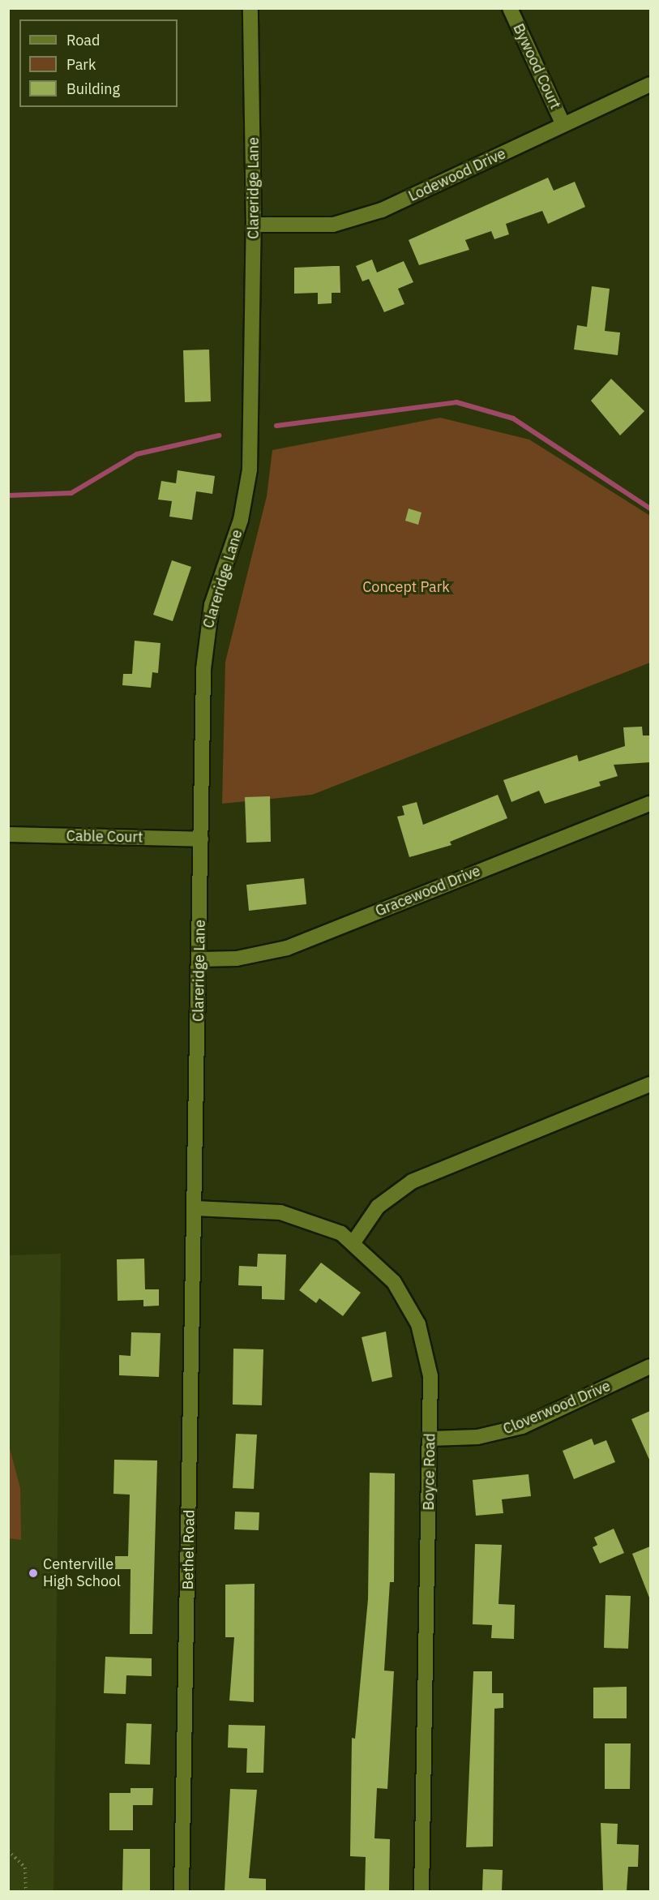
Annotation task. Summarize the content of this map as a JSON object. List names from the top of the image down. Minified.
{"streets":{"street":["Bywood Court","Lodewood Drive","Clareridge Lane","Cable Court","Gracewood Drive","Cloverwood Drive","Boyce Road","Bethel Road"]},"crossings":[["Bywood Court","Lodewood Drive"],["Lodewood Drive","Clareridge Lane"],["Clareridge Lane","Cable Court"],["Clareridge Lane","Gracewood Drive"],["Clareridge Lane","Boyce Road"],["Clareridge Lane","Bethel Road"],["Cloverwood Drive","Boyce Road"],["Boyce Road","Bethel Road"]],"parks":["Concept Park"],"places":["Centerville High School"],"legend":["Road","Park","Building"]}
